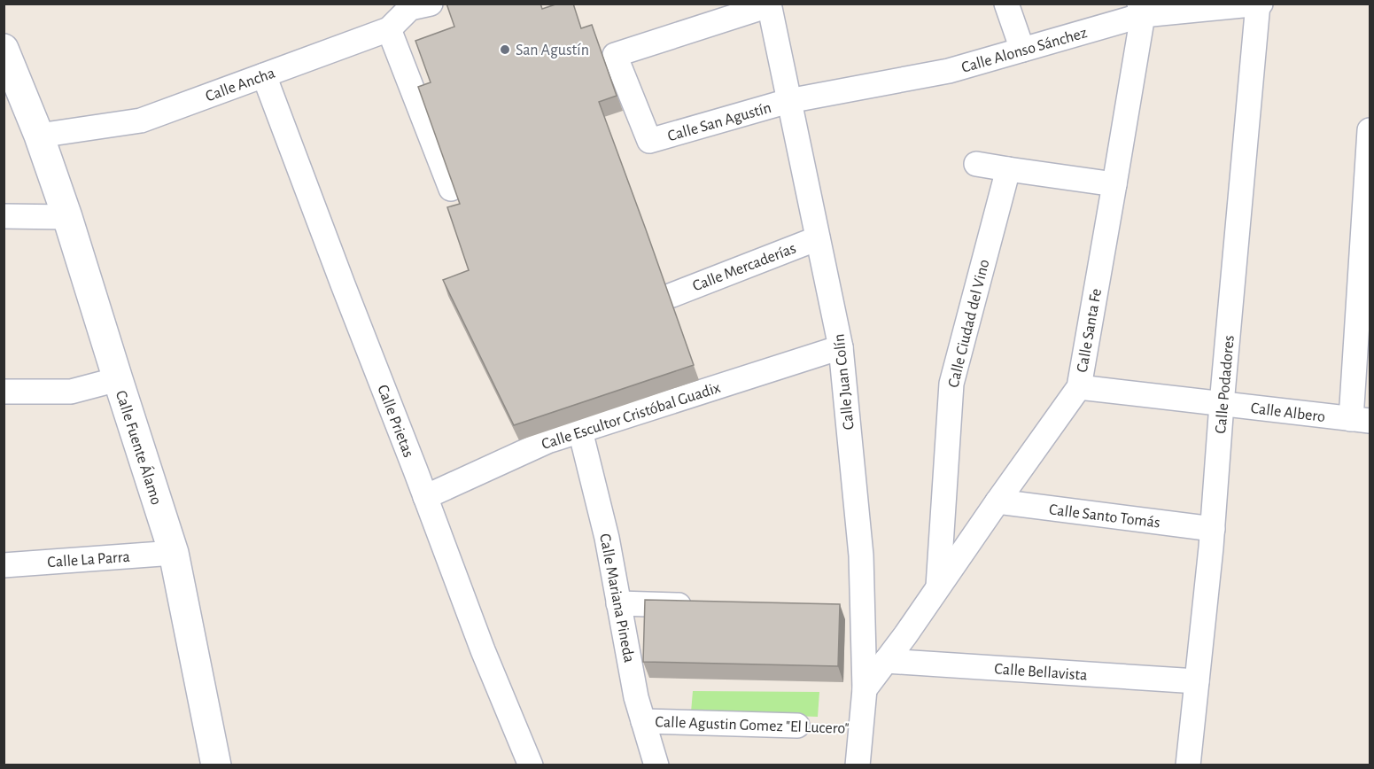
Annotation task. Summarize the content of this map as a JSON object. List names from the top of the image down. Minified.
{"streets":{"street":["Calle Alonso Sánchez","Calle Ancha","Calle San Agustín","Calle Mercaderías","Calle Ciudad del Vino","Calle Santa Fe","Calle Juan Colín","Calle Podadores","Calle Albero","Calle Escultor Cristóbal Guadix","Calle Prietas","Calle Fuente Álamo","Calle Santo Tomás","Calle La Parra","Calle Mariana Pineda","Calle Bellavista","Calle Agustin Gomez \"El Lucero\""]},"crossings":[["Calle Alonso Sánchez","Calle San Agustín"],["Calle Alonso Sánchez","Calle Santa Fe"],["Calle Alonso Sánchez","Calle Juan Colín"],["Calle Alonso Sánchez","Calle Podadores"],["Calle Ancha","Calle Prietas"],["Calle Ancha","Calle Fuente Álamo"],["Calle San Agustín","Calle Juan Colín"],["Calle Mercaderías","Calle Juan Colín"],["Calle Ciudad del Vino","Calle Santa Fe"],["Calle Santa Fe","Calle Juan Colín"],["Calle Santa Fe","Calle Albero"],["Calle Santa Fe","Calle Santo Tomás"],["Calle Santa Fe","Calle Bellavista"],["Calle Juan Colín","Calle Escultor Cristóbal Guadix"],["Calle Juan Colín","Calle Agustin Gomez \"El Lucero\""],["Calle Podadores","Calle Albero"],["Calle Podadores","Calle Santo Tomás"],["Calle Podadores","Calle Bellavista"],["Calle Escultor Cristóbal Guadix","Calle Prietas"],["Calle Escultor Cristóbal Guadix","Calle Mariana Pineda"],["Calle Fuente Álamo","Calle La Parra"],["Calle Mariana Pineda","Calle Agustin Gomez \"El Lucero\""]],"places":["San Agustín"]}
